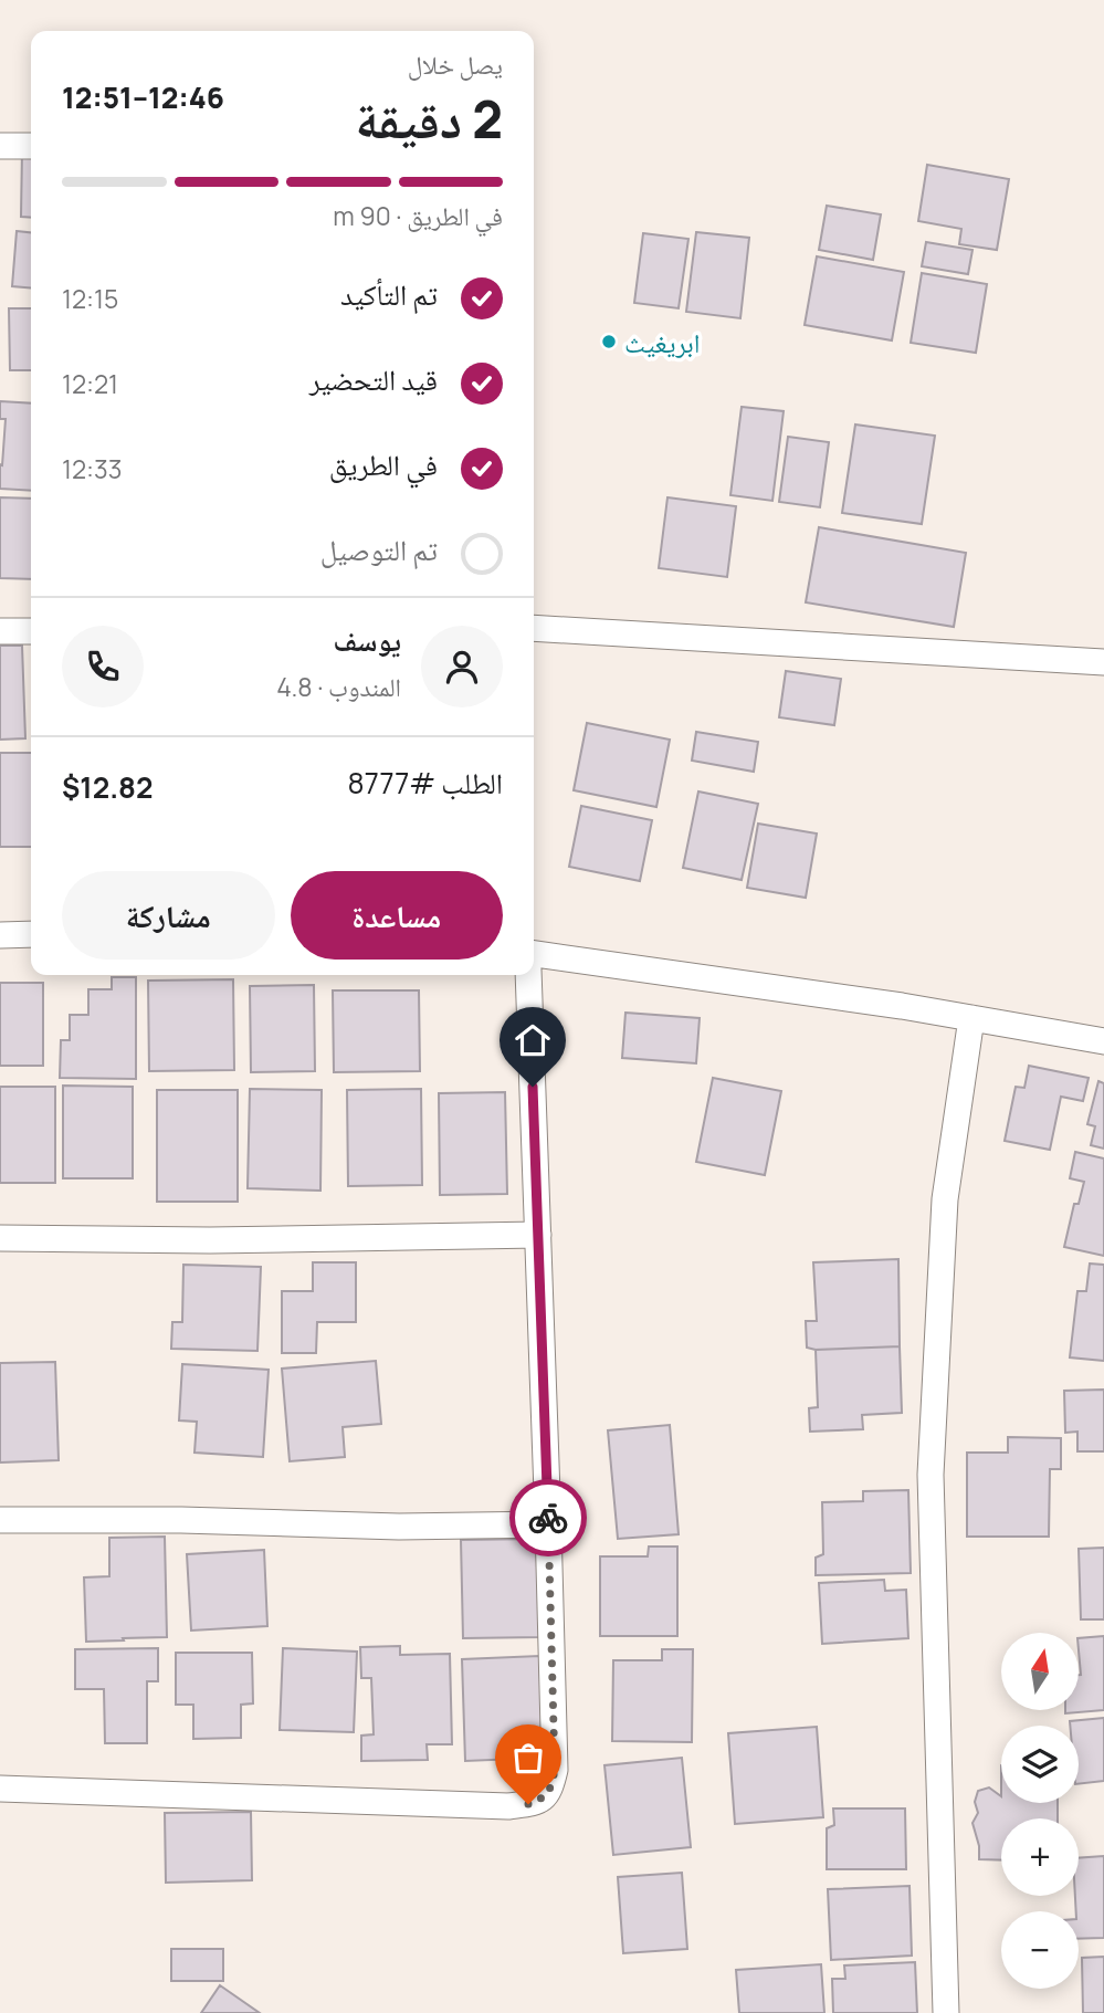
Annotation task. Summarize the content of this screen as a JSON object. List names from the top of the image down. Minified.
{"places":["ابريغيث"],"north":"top","page":{"heading":["2 دقيقة","يصل خلال","12:46–12:51"],"panel":["يوسف","المندوب · 4.8","الطلب #8777","$12.82"],"bar":"في الطريق · 90 m","list":[["تم التأكيد","12:15"],["قيد التحضير","12:21"],["في الطريق","12:33"],"تم التوصيل"],"buttons":["مساعدة","مشاركة"],"map_buttons":["+","−"]}}
